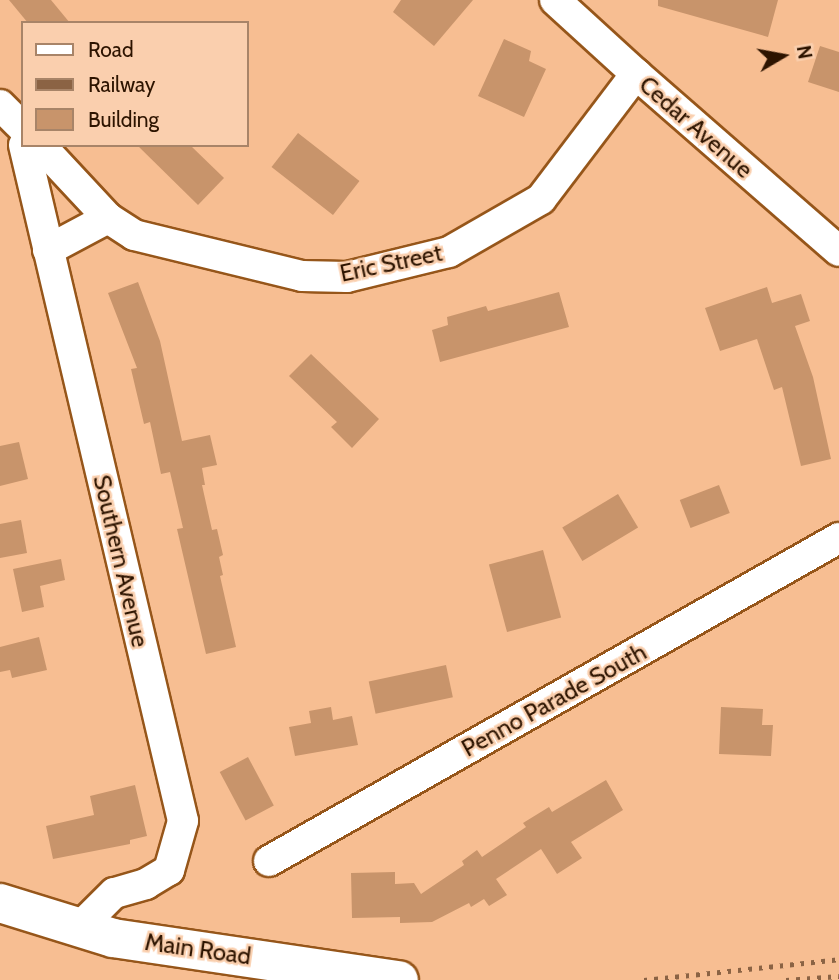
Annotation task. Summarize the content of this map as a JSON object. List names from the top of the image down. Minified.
{"streets":{"main road":["Main Road"],"street":["Cedar Avenue","Eric Street","Southern Avenue","Penno Parade South"]},"crossings":[["Cedar Avenue","Eric Street"],["Eric Street","Southern Avenue"],["Southern Avenue","Main Road"]],"legend":["Road","Railway","Building"],"north":"right"}
